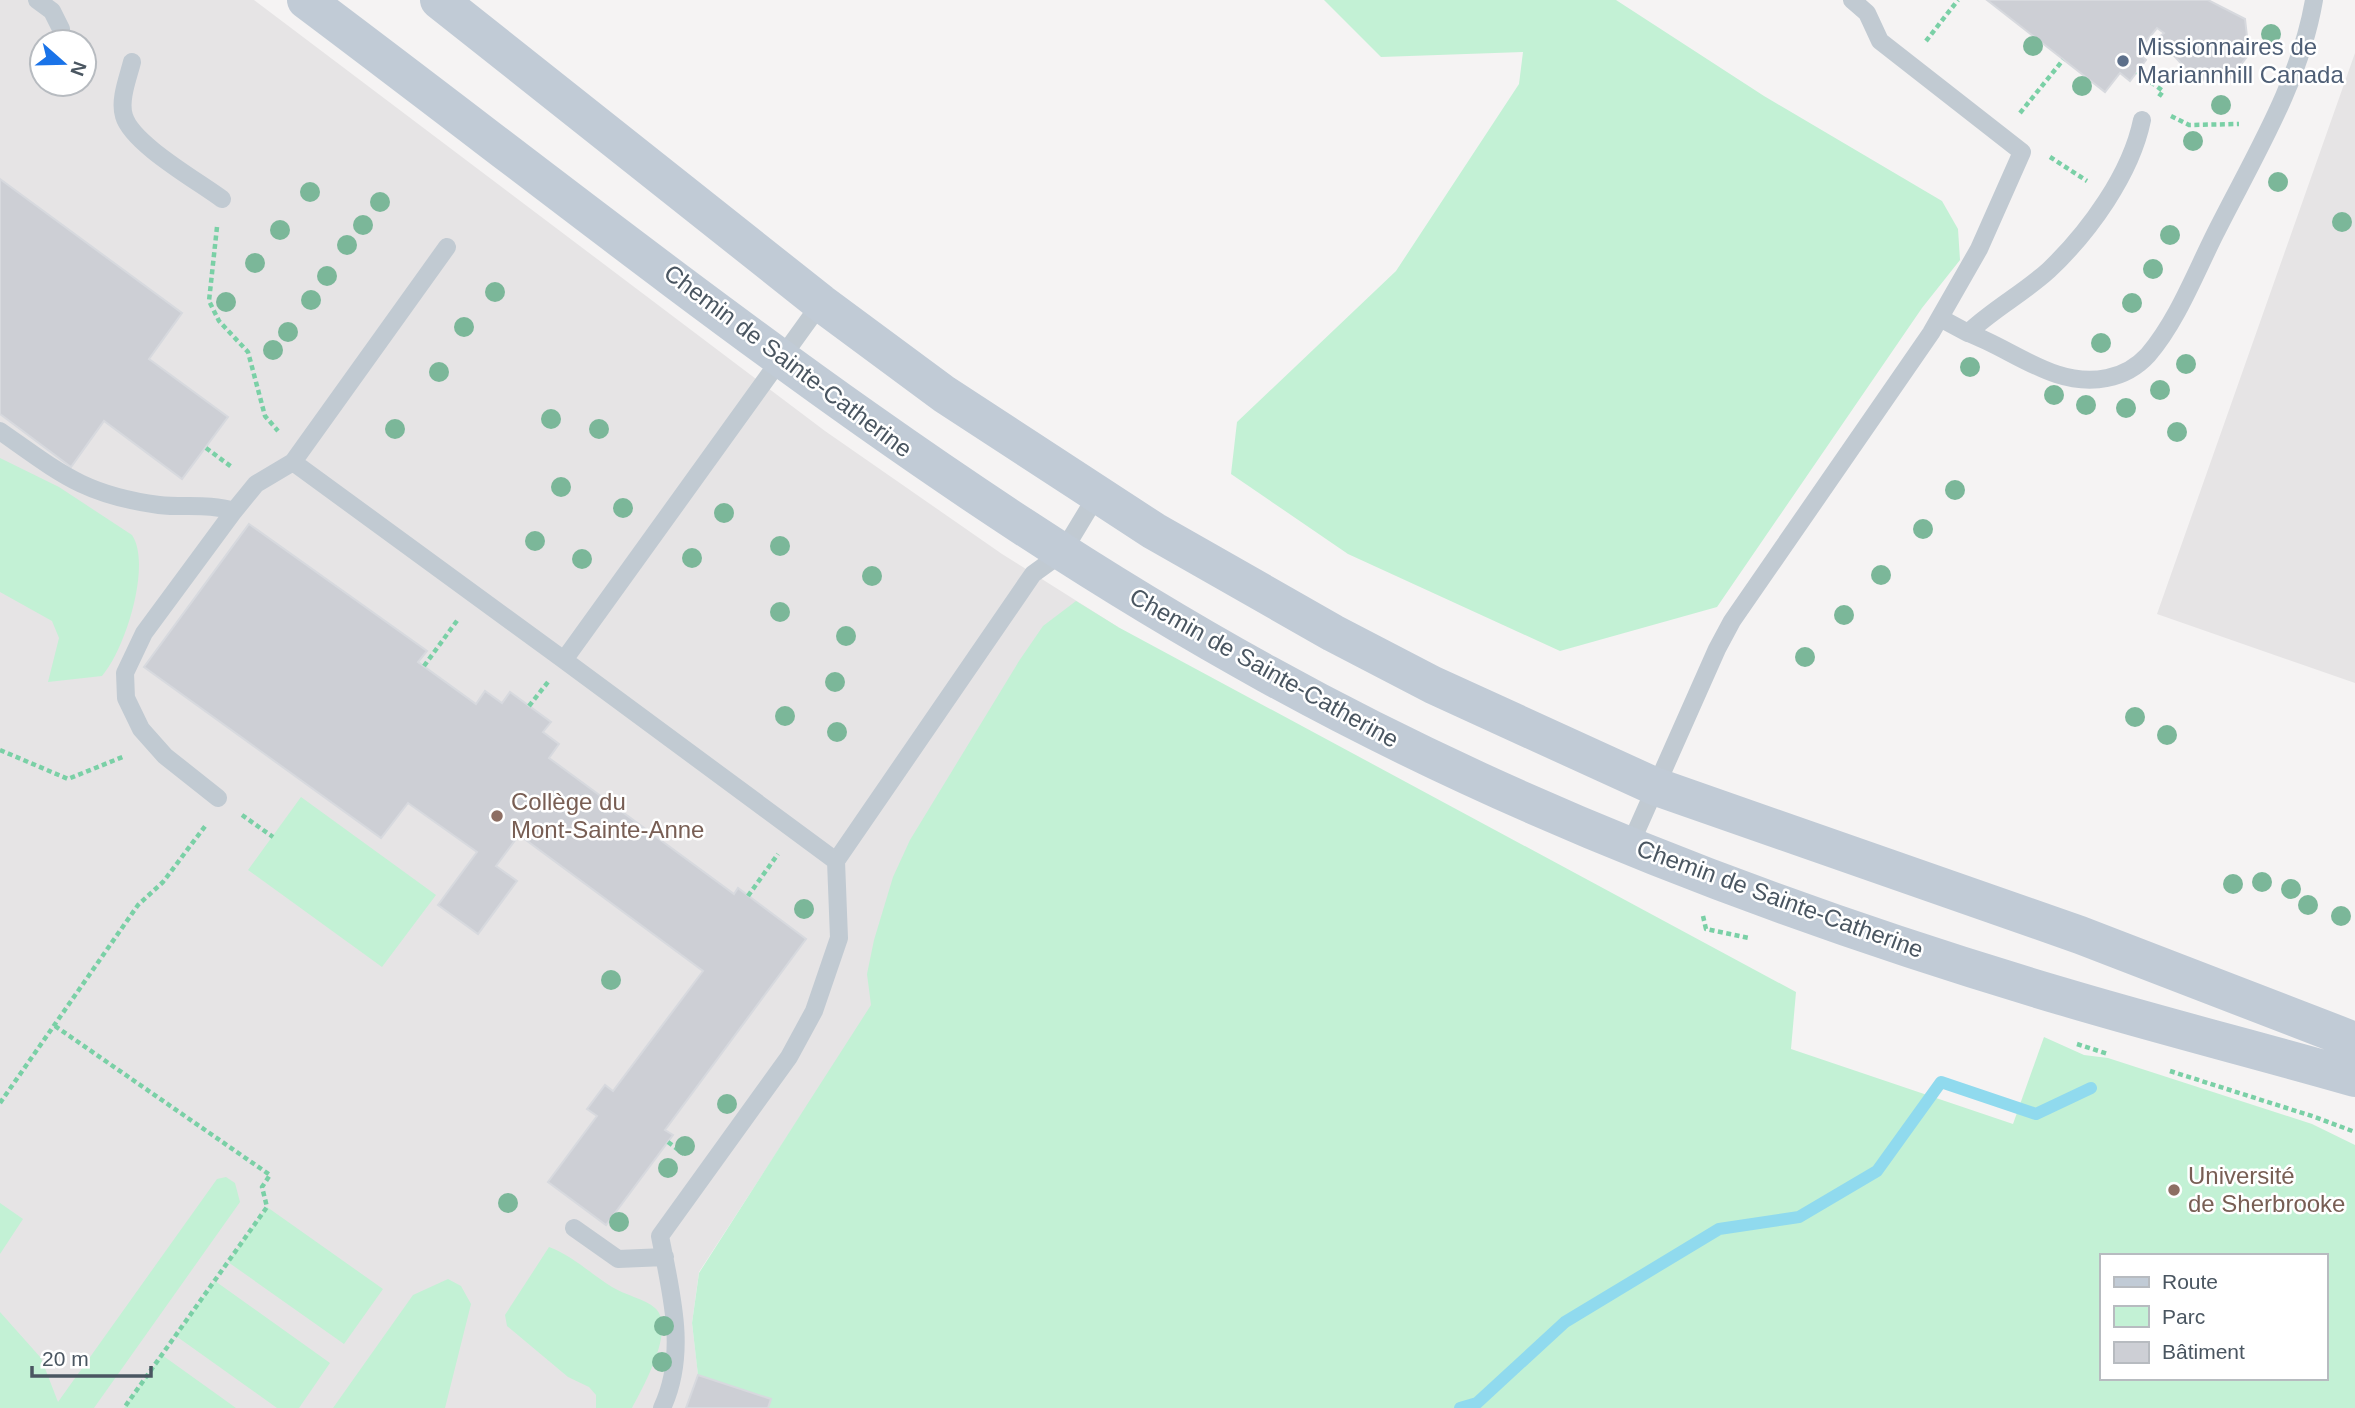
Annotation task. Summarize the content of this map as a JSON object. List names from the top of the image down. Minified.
{"streets":{"main road":["Chemin de Sainte-Catherine"]},"places":["Missionnaires de Mariannhill Canada","Collège du Mont-Sainte-Anne","Université de Sherbrooke"],"legend":["Route","Parc","Bâtiment"],"scale_bar":"20 m","north":"right"}
